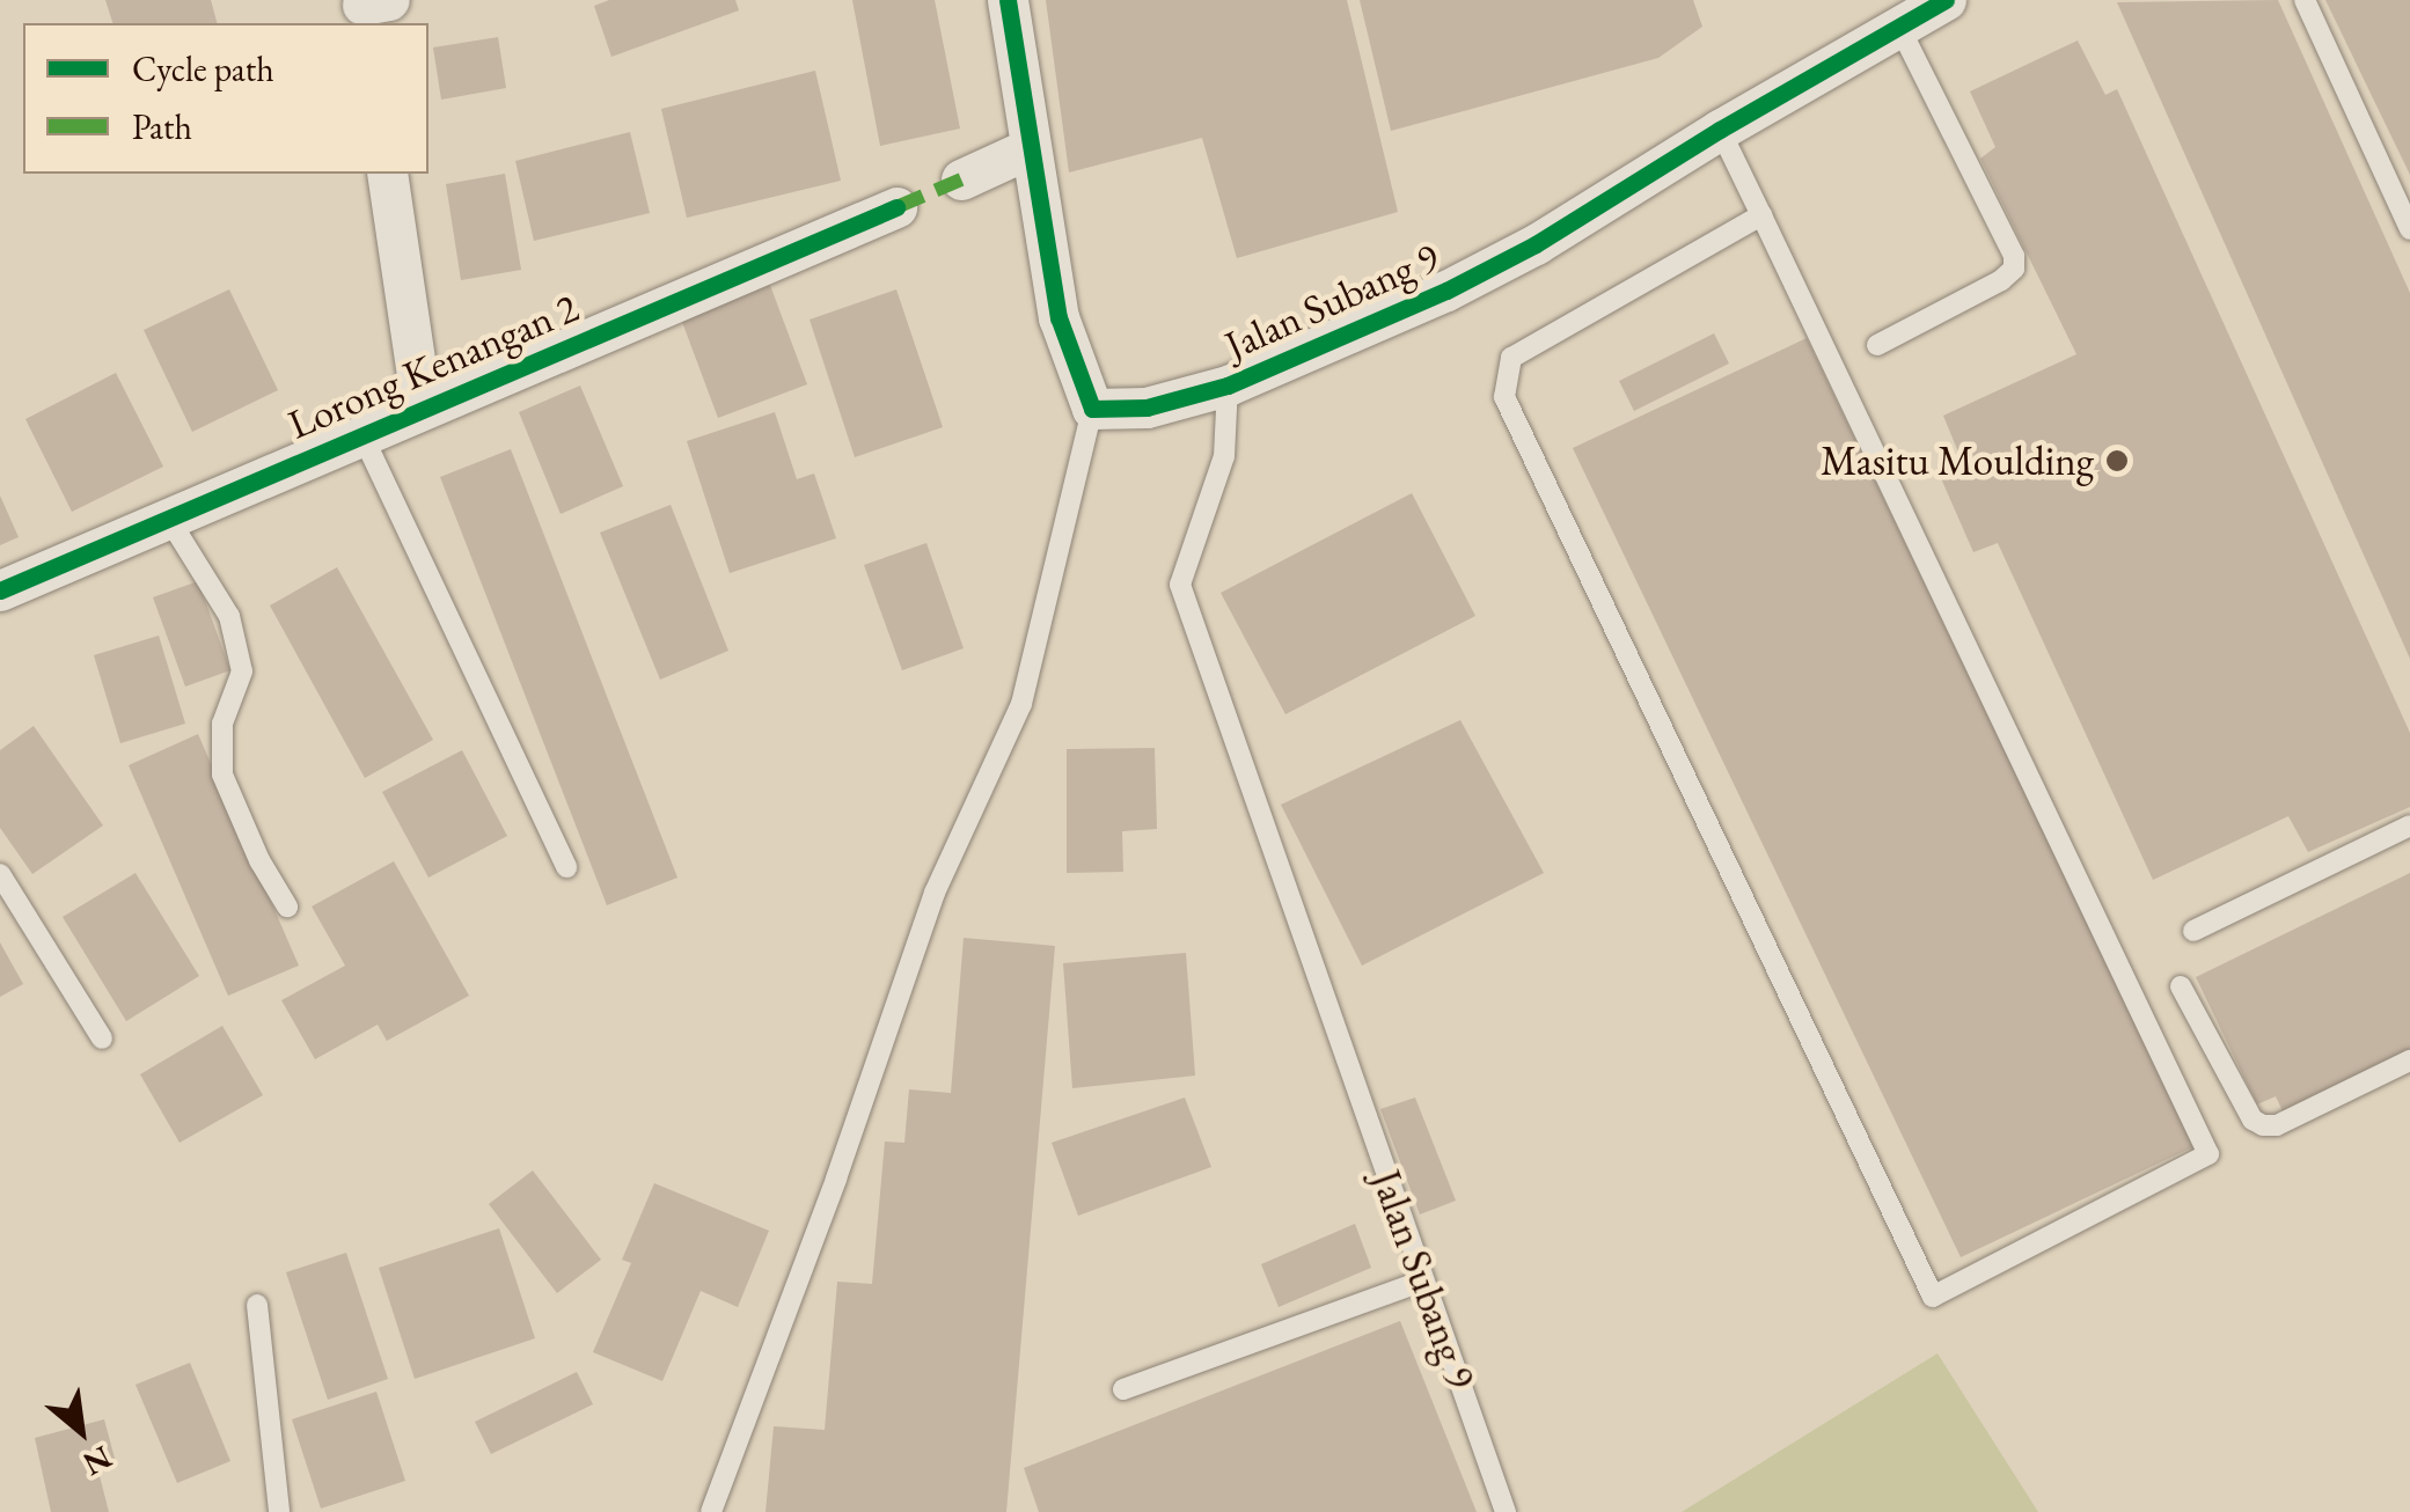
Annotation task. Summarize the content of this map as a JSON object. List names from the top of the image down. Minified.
{"streets":{"street":["Jalan Subang 9","Lorong Kenangan 2"]},"places":["Masitu Moulding"],"legend":["Cycle path","Path"],"north":"bottom right"}
